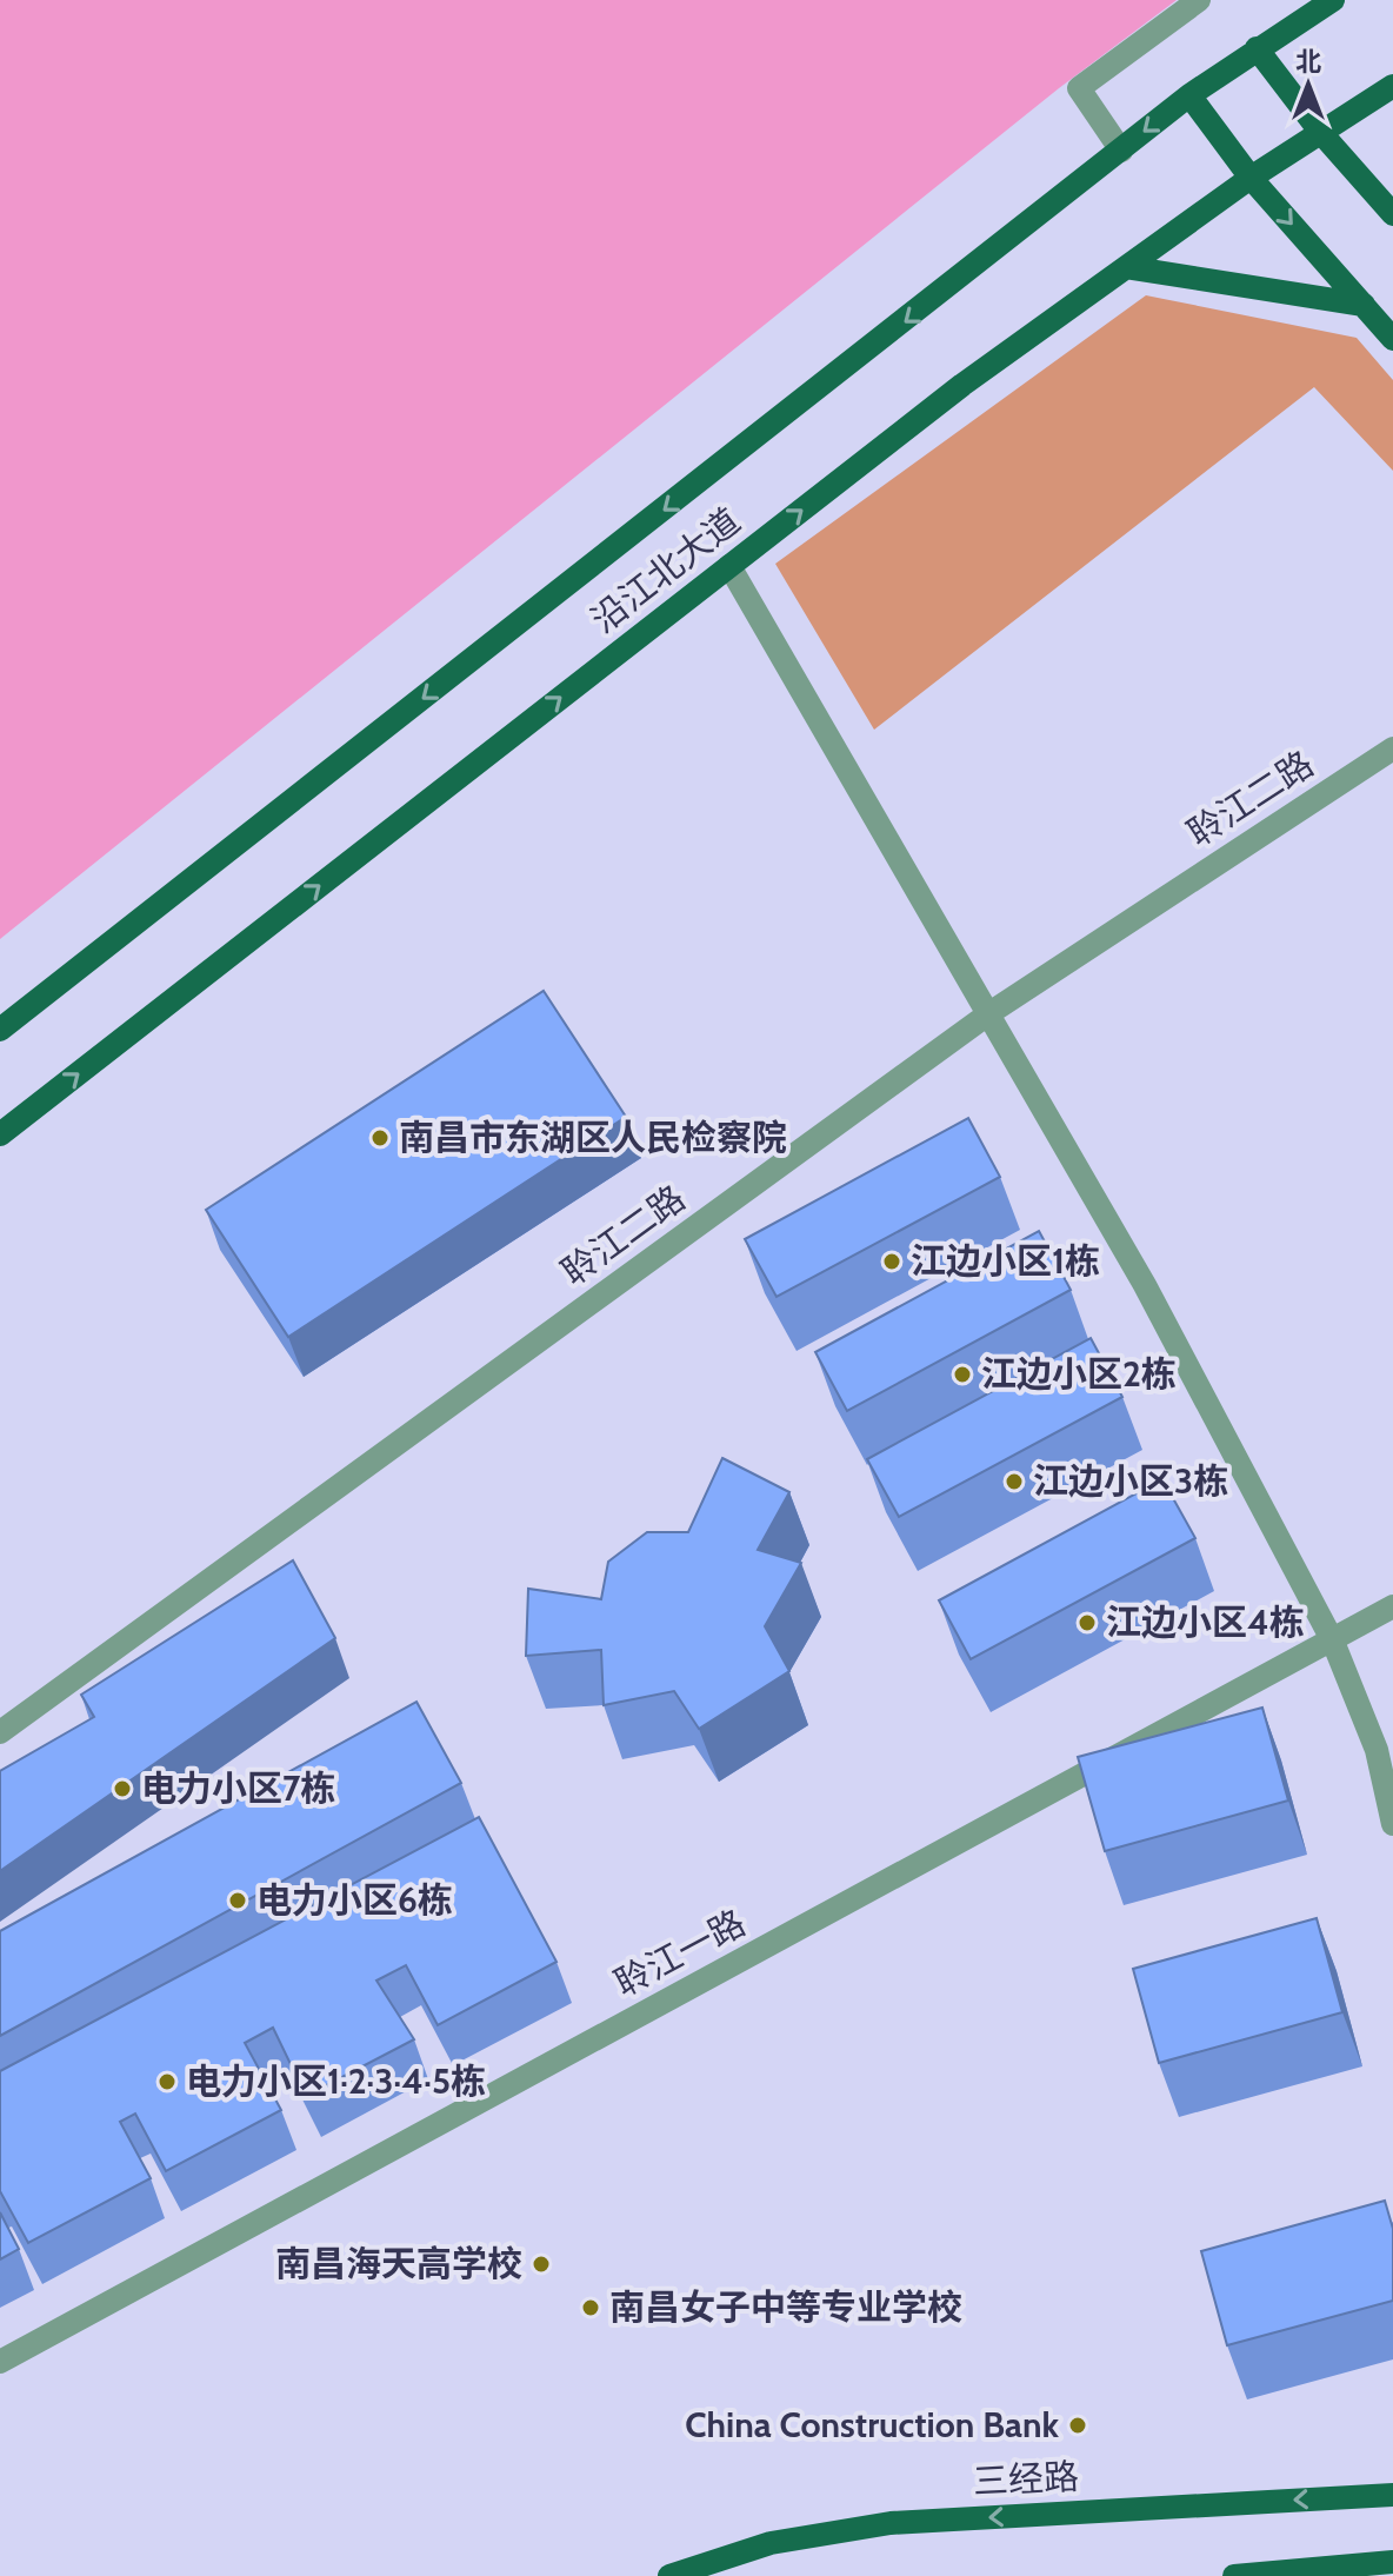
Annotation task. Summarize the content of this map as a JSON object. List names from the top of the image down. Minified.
{"streets":{"main road":["沿江北大道","三经路"],"street":["聆江二路","聆江一路"]},"one_way":["三经路"],"places":["南昌市东湖区人民检察院","江边小区1栋","江边小区2栋","江边小区3栋","江边小区4栋","电力小区7栋","电力小区6栋","电力小区1·2·3·4·5栋","南昌海天高学校","南昌女子中等专业学校","China Construction Bank"],"north":"top"}
